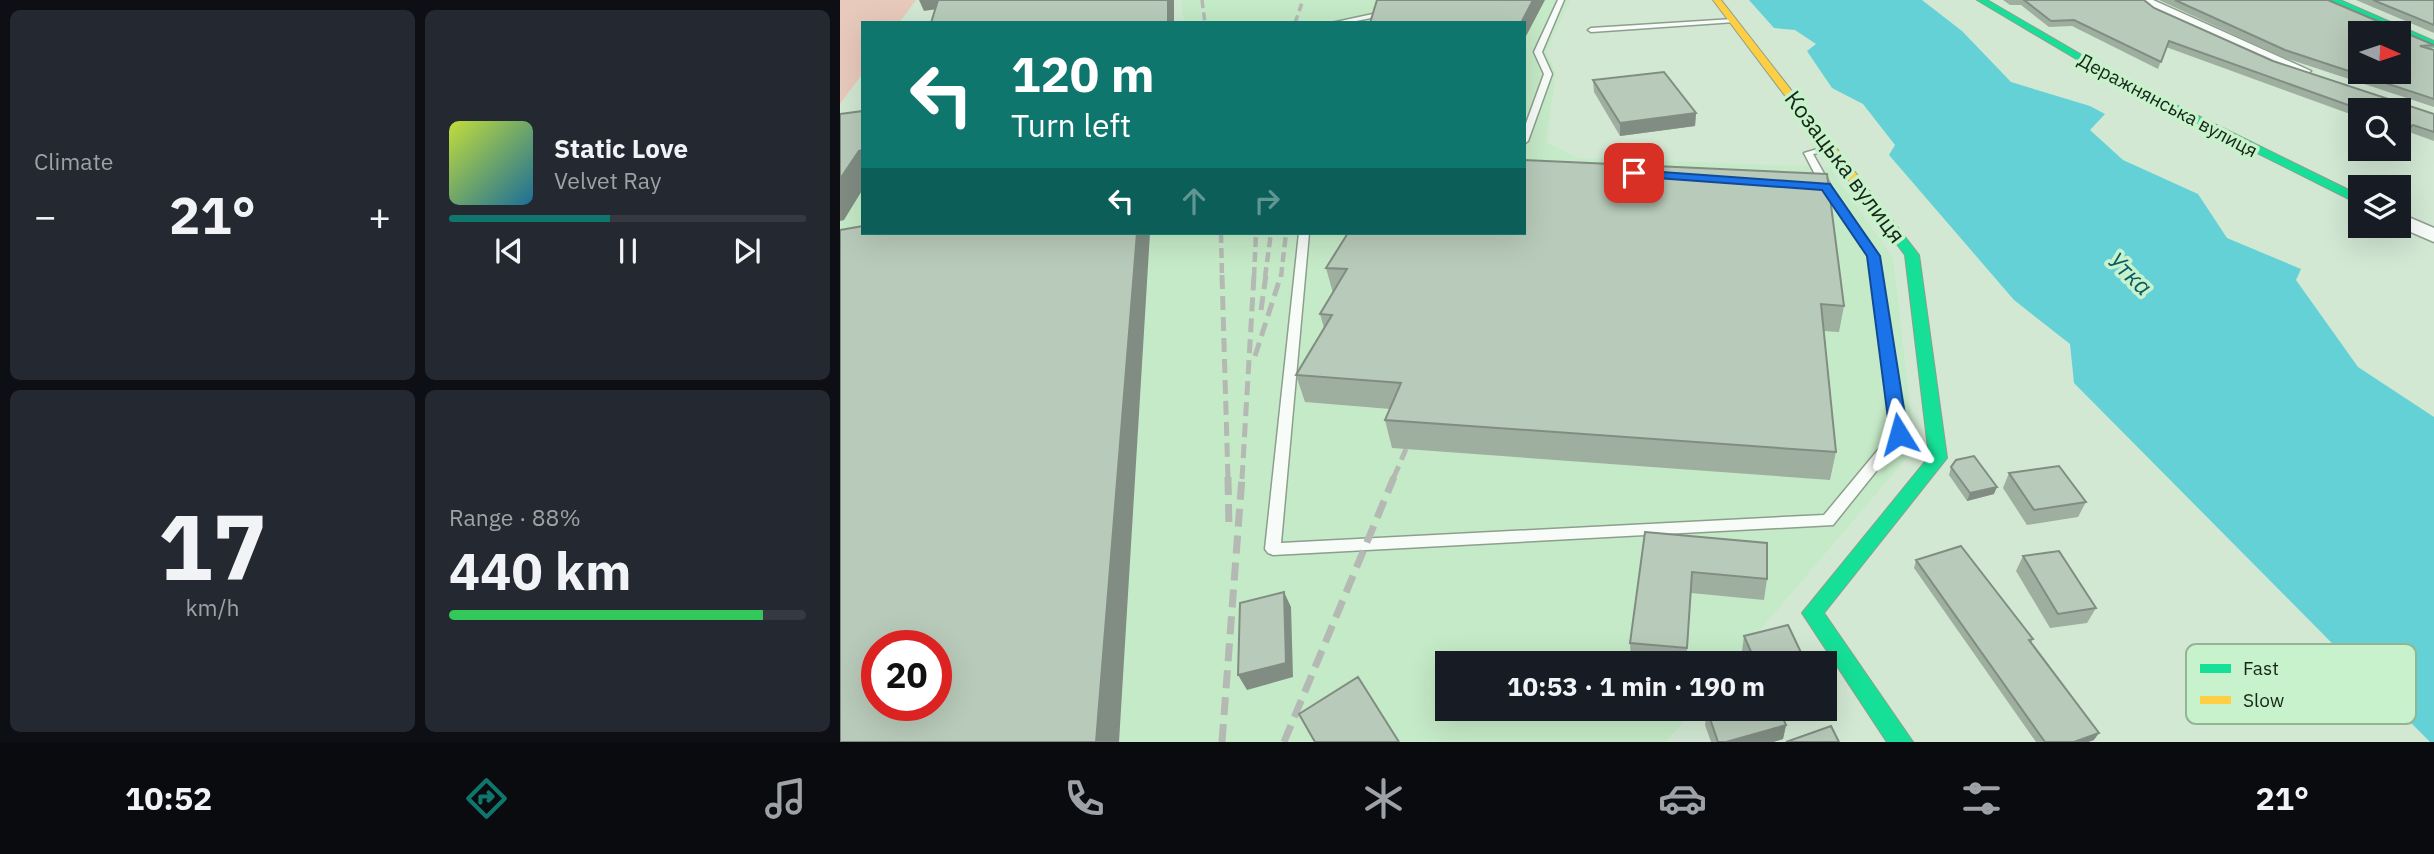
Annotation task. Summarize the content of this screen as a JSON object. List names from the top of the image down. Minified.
{"streets":{"street":["Деражнянська вулиця","Козацька вулиця"]},"water":["Утка"],"legend":["Fast","Slow"],"north":"right","page":{"tile":["Climate",["17","km/h"],["Range · 88%","440 km"]],"turn":["120 m","Turn left"],"song":["Static Love","Velvet Ray"],"heat":["−","21°","+"],"limit":"20","trip":"10:53 · 1 min · 190 m","tabs":["10:52","21°"]}}
